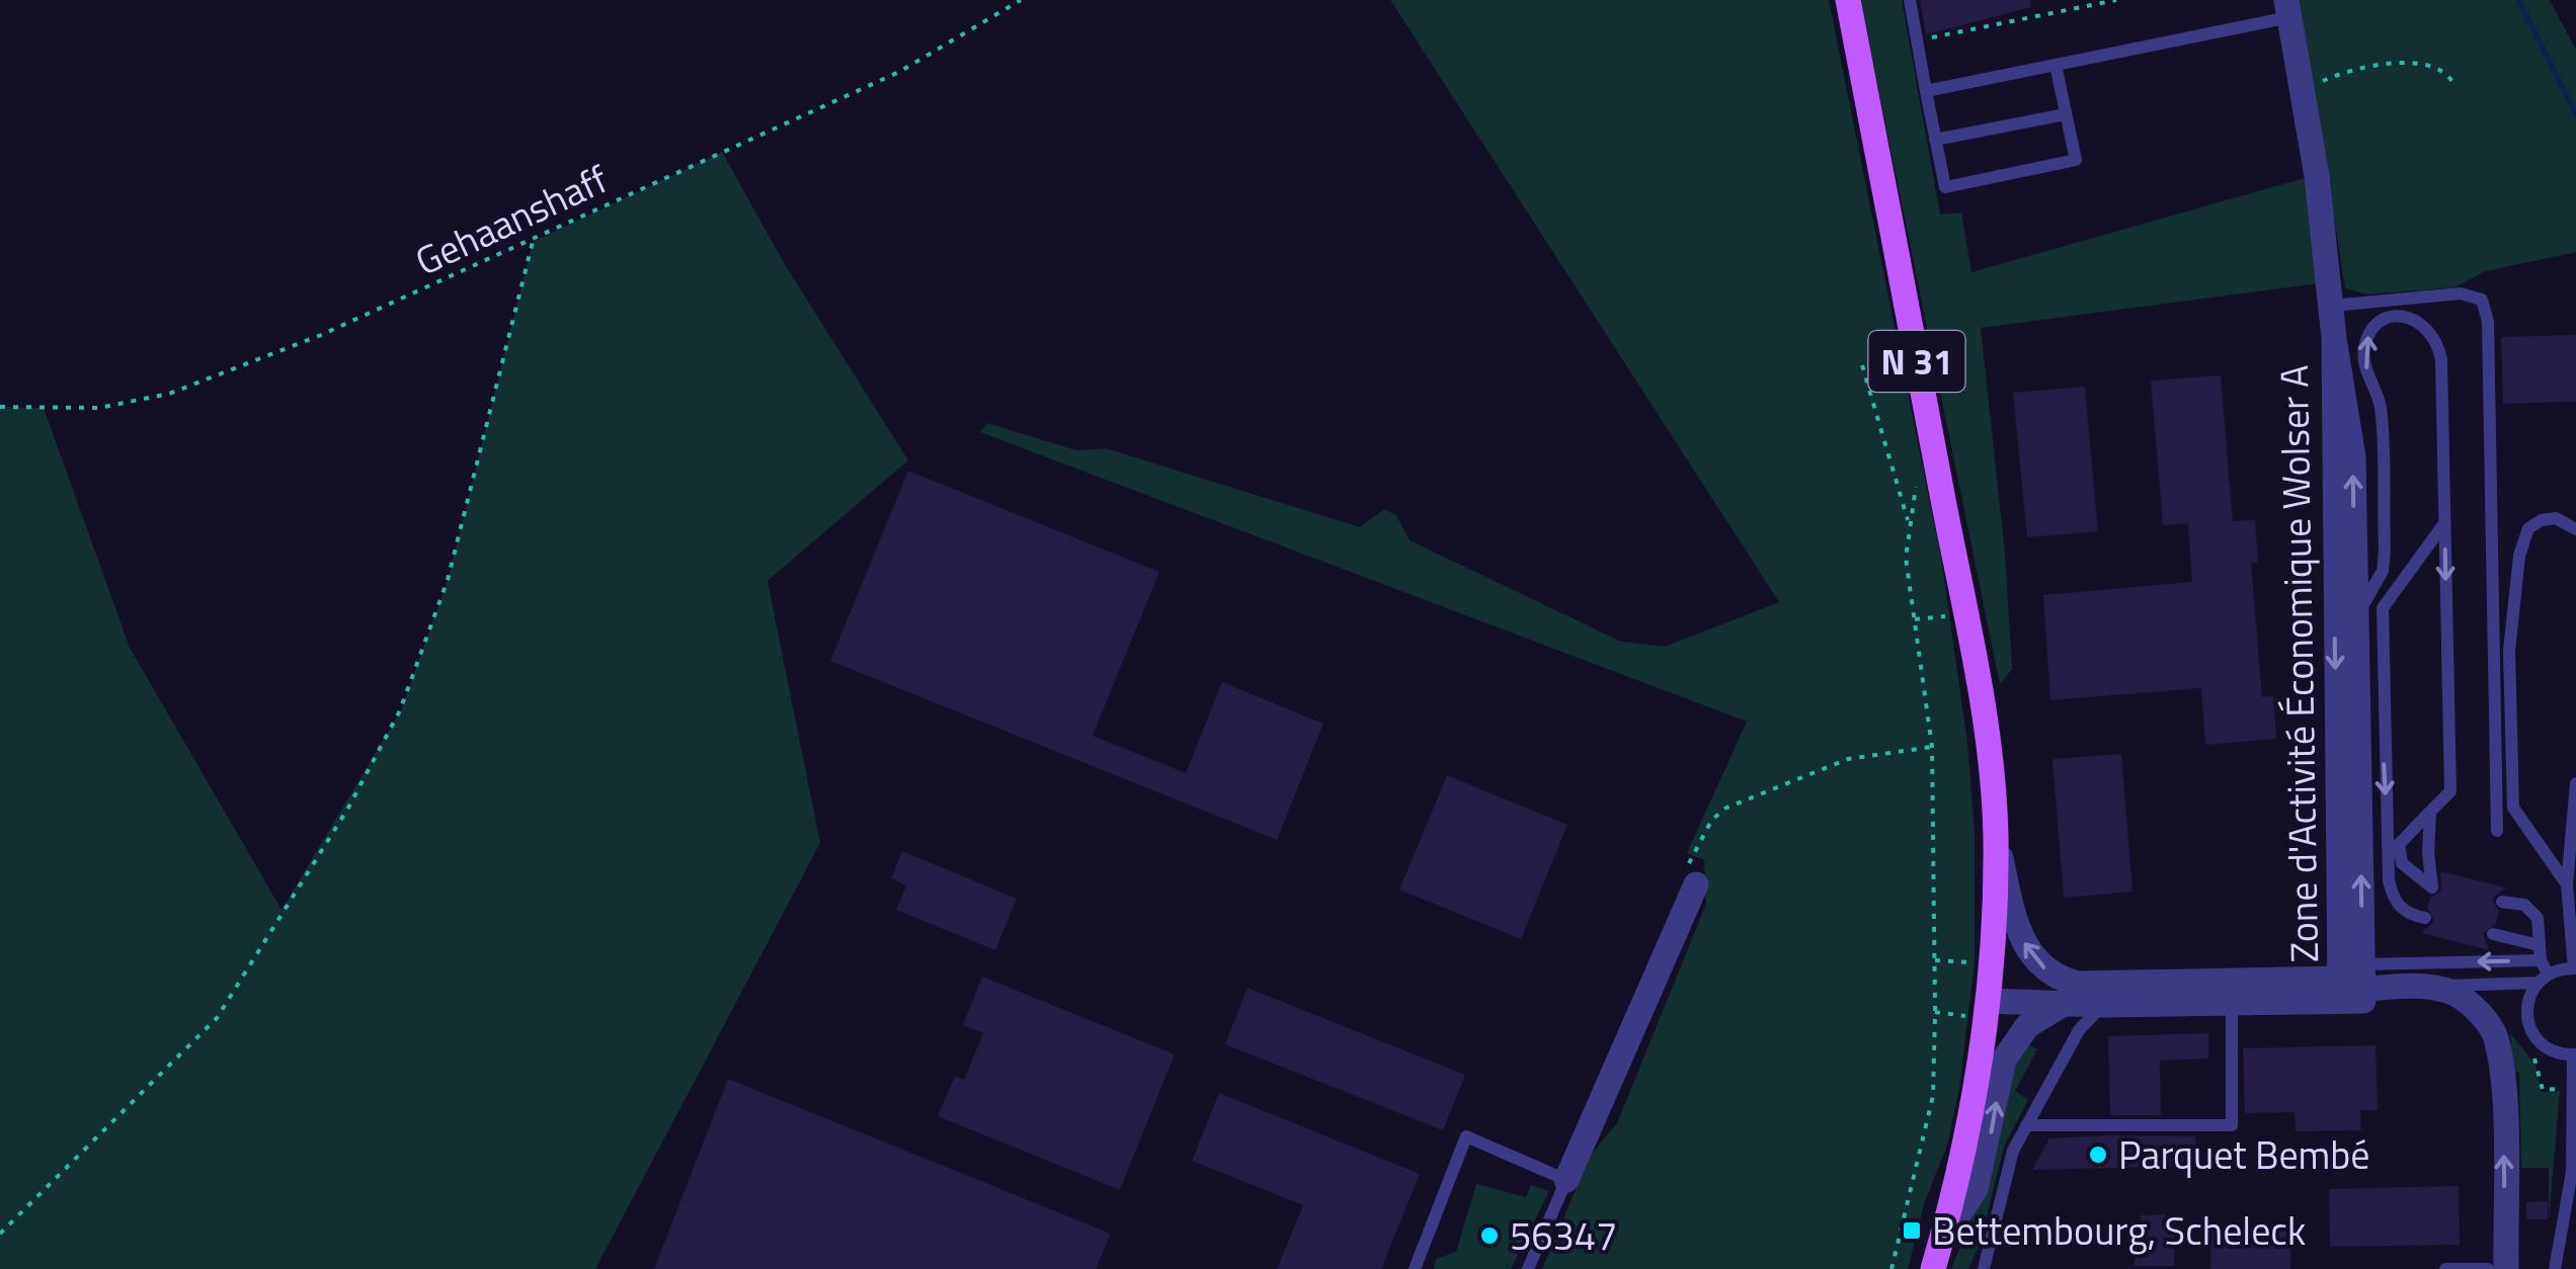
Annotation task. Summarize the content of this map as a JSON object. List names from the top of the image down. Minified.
{"streets":{"main road":["N 31"],"street":["Zone d'Activité Économique Wolser A"],"path":["Gehaanshaff"]},"crossings":[["N 31","Zone d'Activité Économique Wolser A"]],"places":{"other":["Parquet Bembé","56347"],"transit":["Bettembourg, Scheleck"]}}
